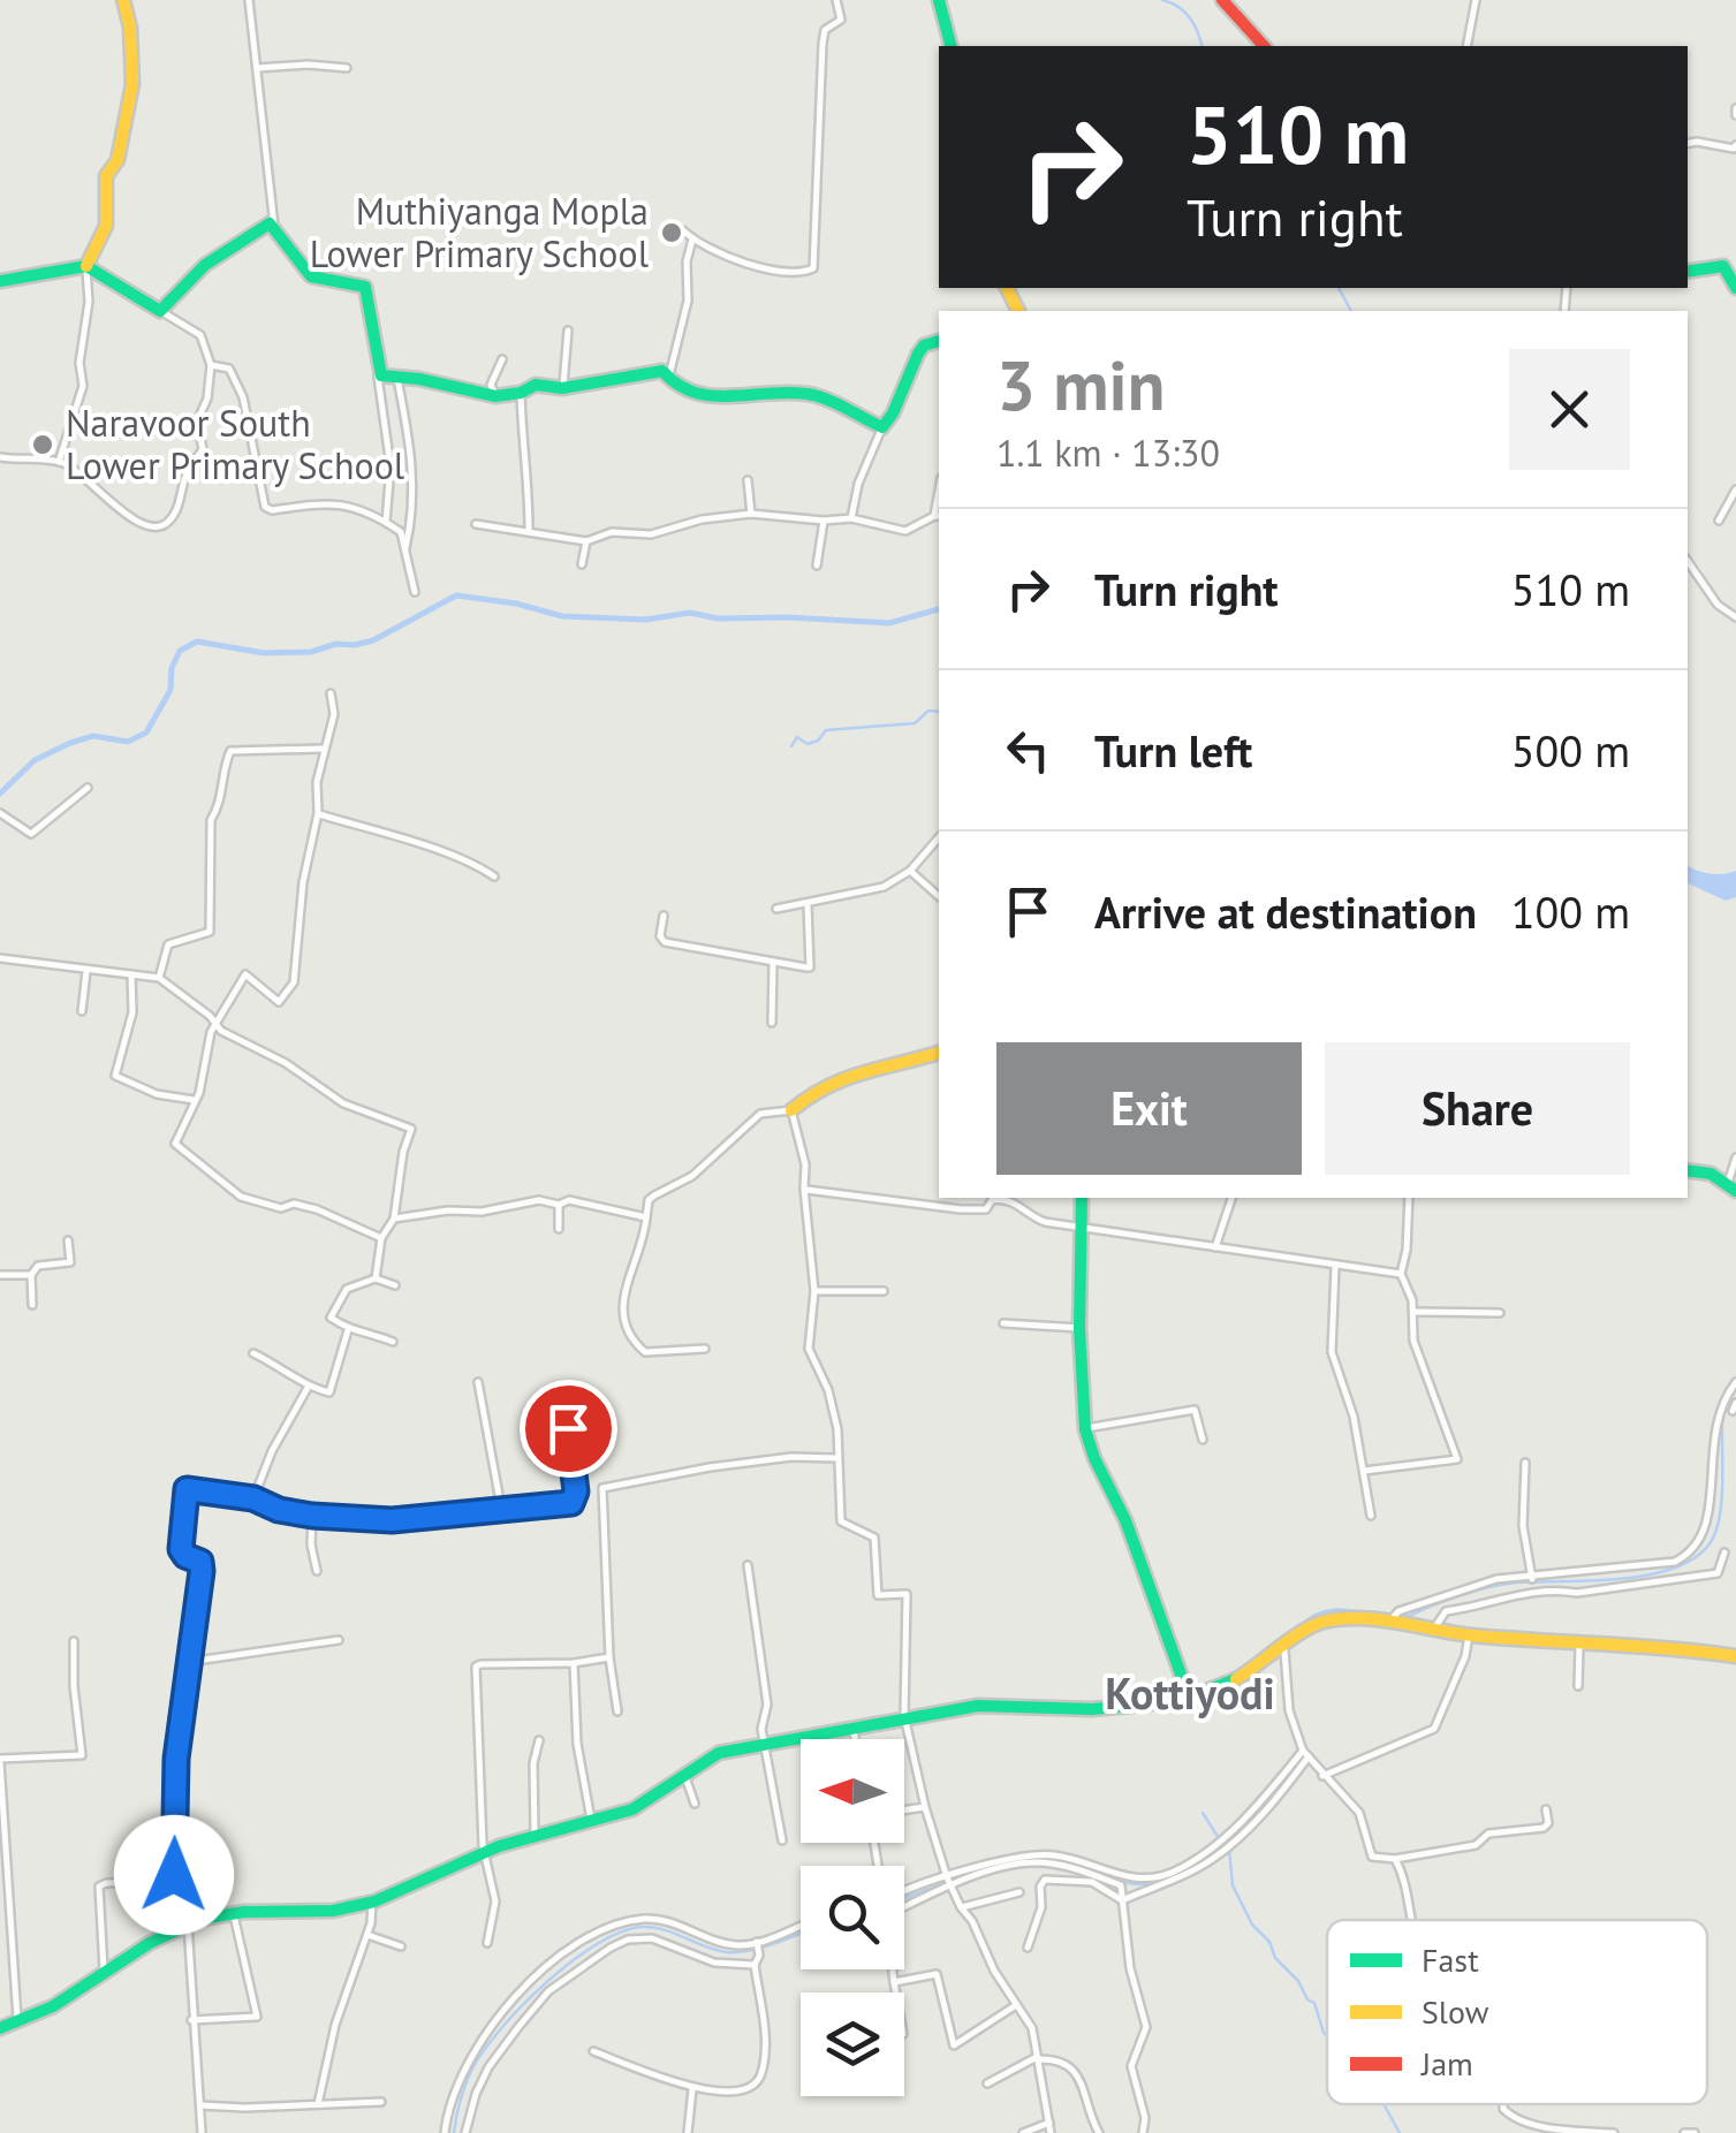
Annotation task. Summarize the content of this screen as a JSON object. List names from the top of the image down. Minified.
{"districts":["Kottiyodi"],"places":["Muthiyanga Mopla Lower Primary School","Naravoor South Lower Primary School"],"legend":["Fast","Slow","Jam"],"north":"left","page":{"turn":["510 m","Turn right"],"heading":["3 min","1.1 km · 13:30"],"list":[{"name":"Turn right","value":"510 m"},{"name":"Turn left","value":"500 m"},{"name":"Arrive at destination","value":"100 m"}],"buttons":["Exit","Share"]}}
